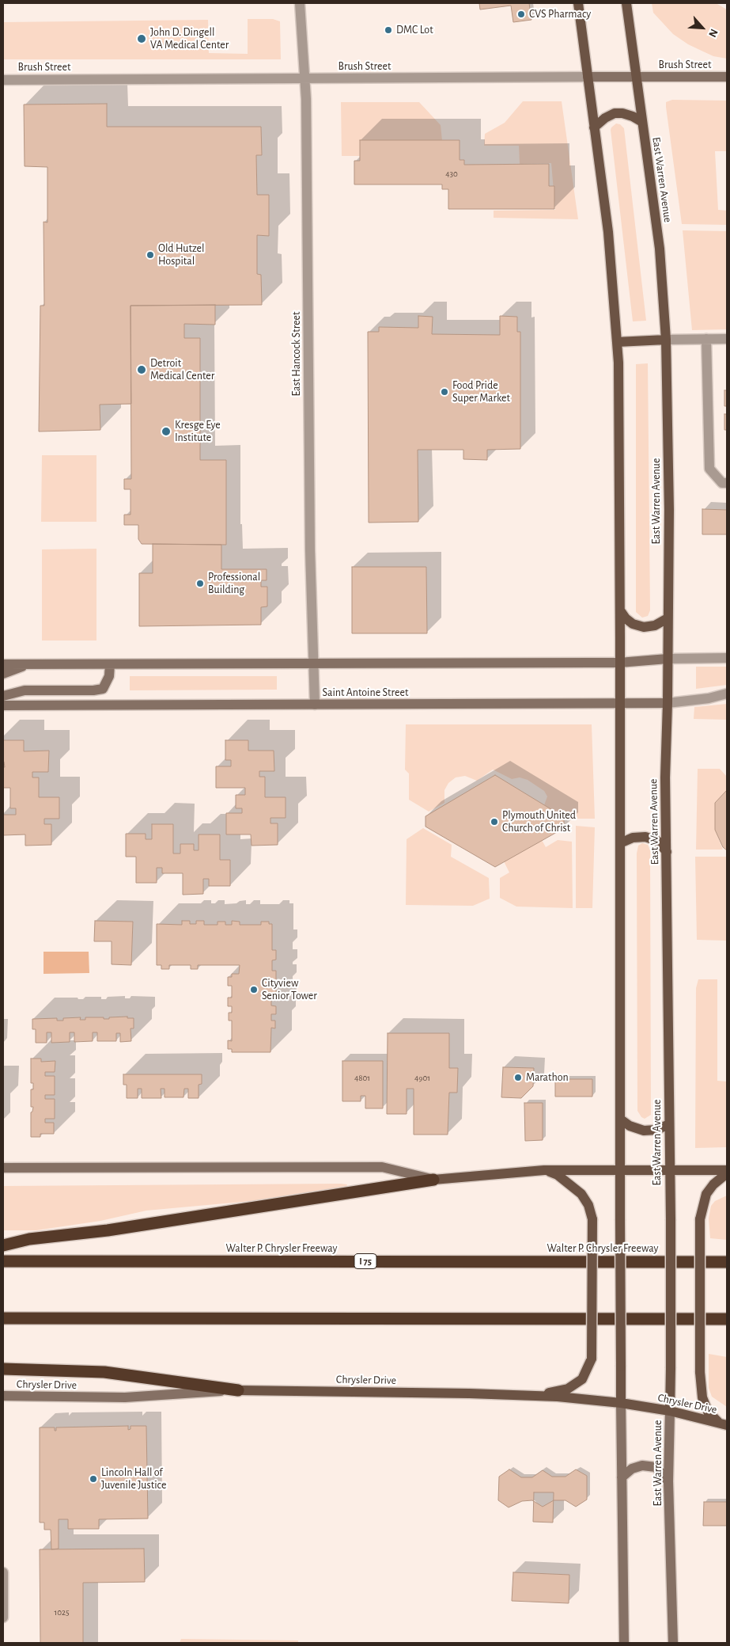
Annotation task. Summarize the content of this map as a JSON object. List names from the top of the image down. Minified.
{"streets":{"highway":["Walter P. Chrysler Freeway","I 75"],"main road":["East Warren Avenue","Chrysler Drive"],"street":["Brush Street","East Hancock Street","Saint Antoine Street"]},"crossings":[["Brush Street","East Warren Avenue"],["Brush Street","East Hancock Street"],["East Warren Avenue","Saint Antoine Street"],["East Warren Avenue","Chrysler Drive"],["East Hancock Street","Saint Antoine Street"]],"places":["CVS Pharmacy","DMC Lot","John D. Dingell VA Medical Center","Old Hutzel Hospital","Detroit Medical Center","Food Pride Super Market","Kresge Eye Institute","Professional Building","Plymouth United Church of Christ","Cityview Senior Tower","Marathon","Lincoln Hall of Juvenile Justice"],"house_numbers":["430","4801","4901","1025"],"north":"bottom right"}
